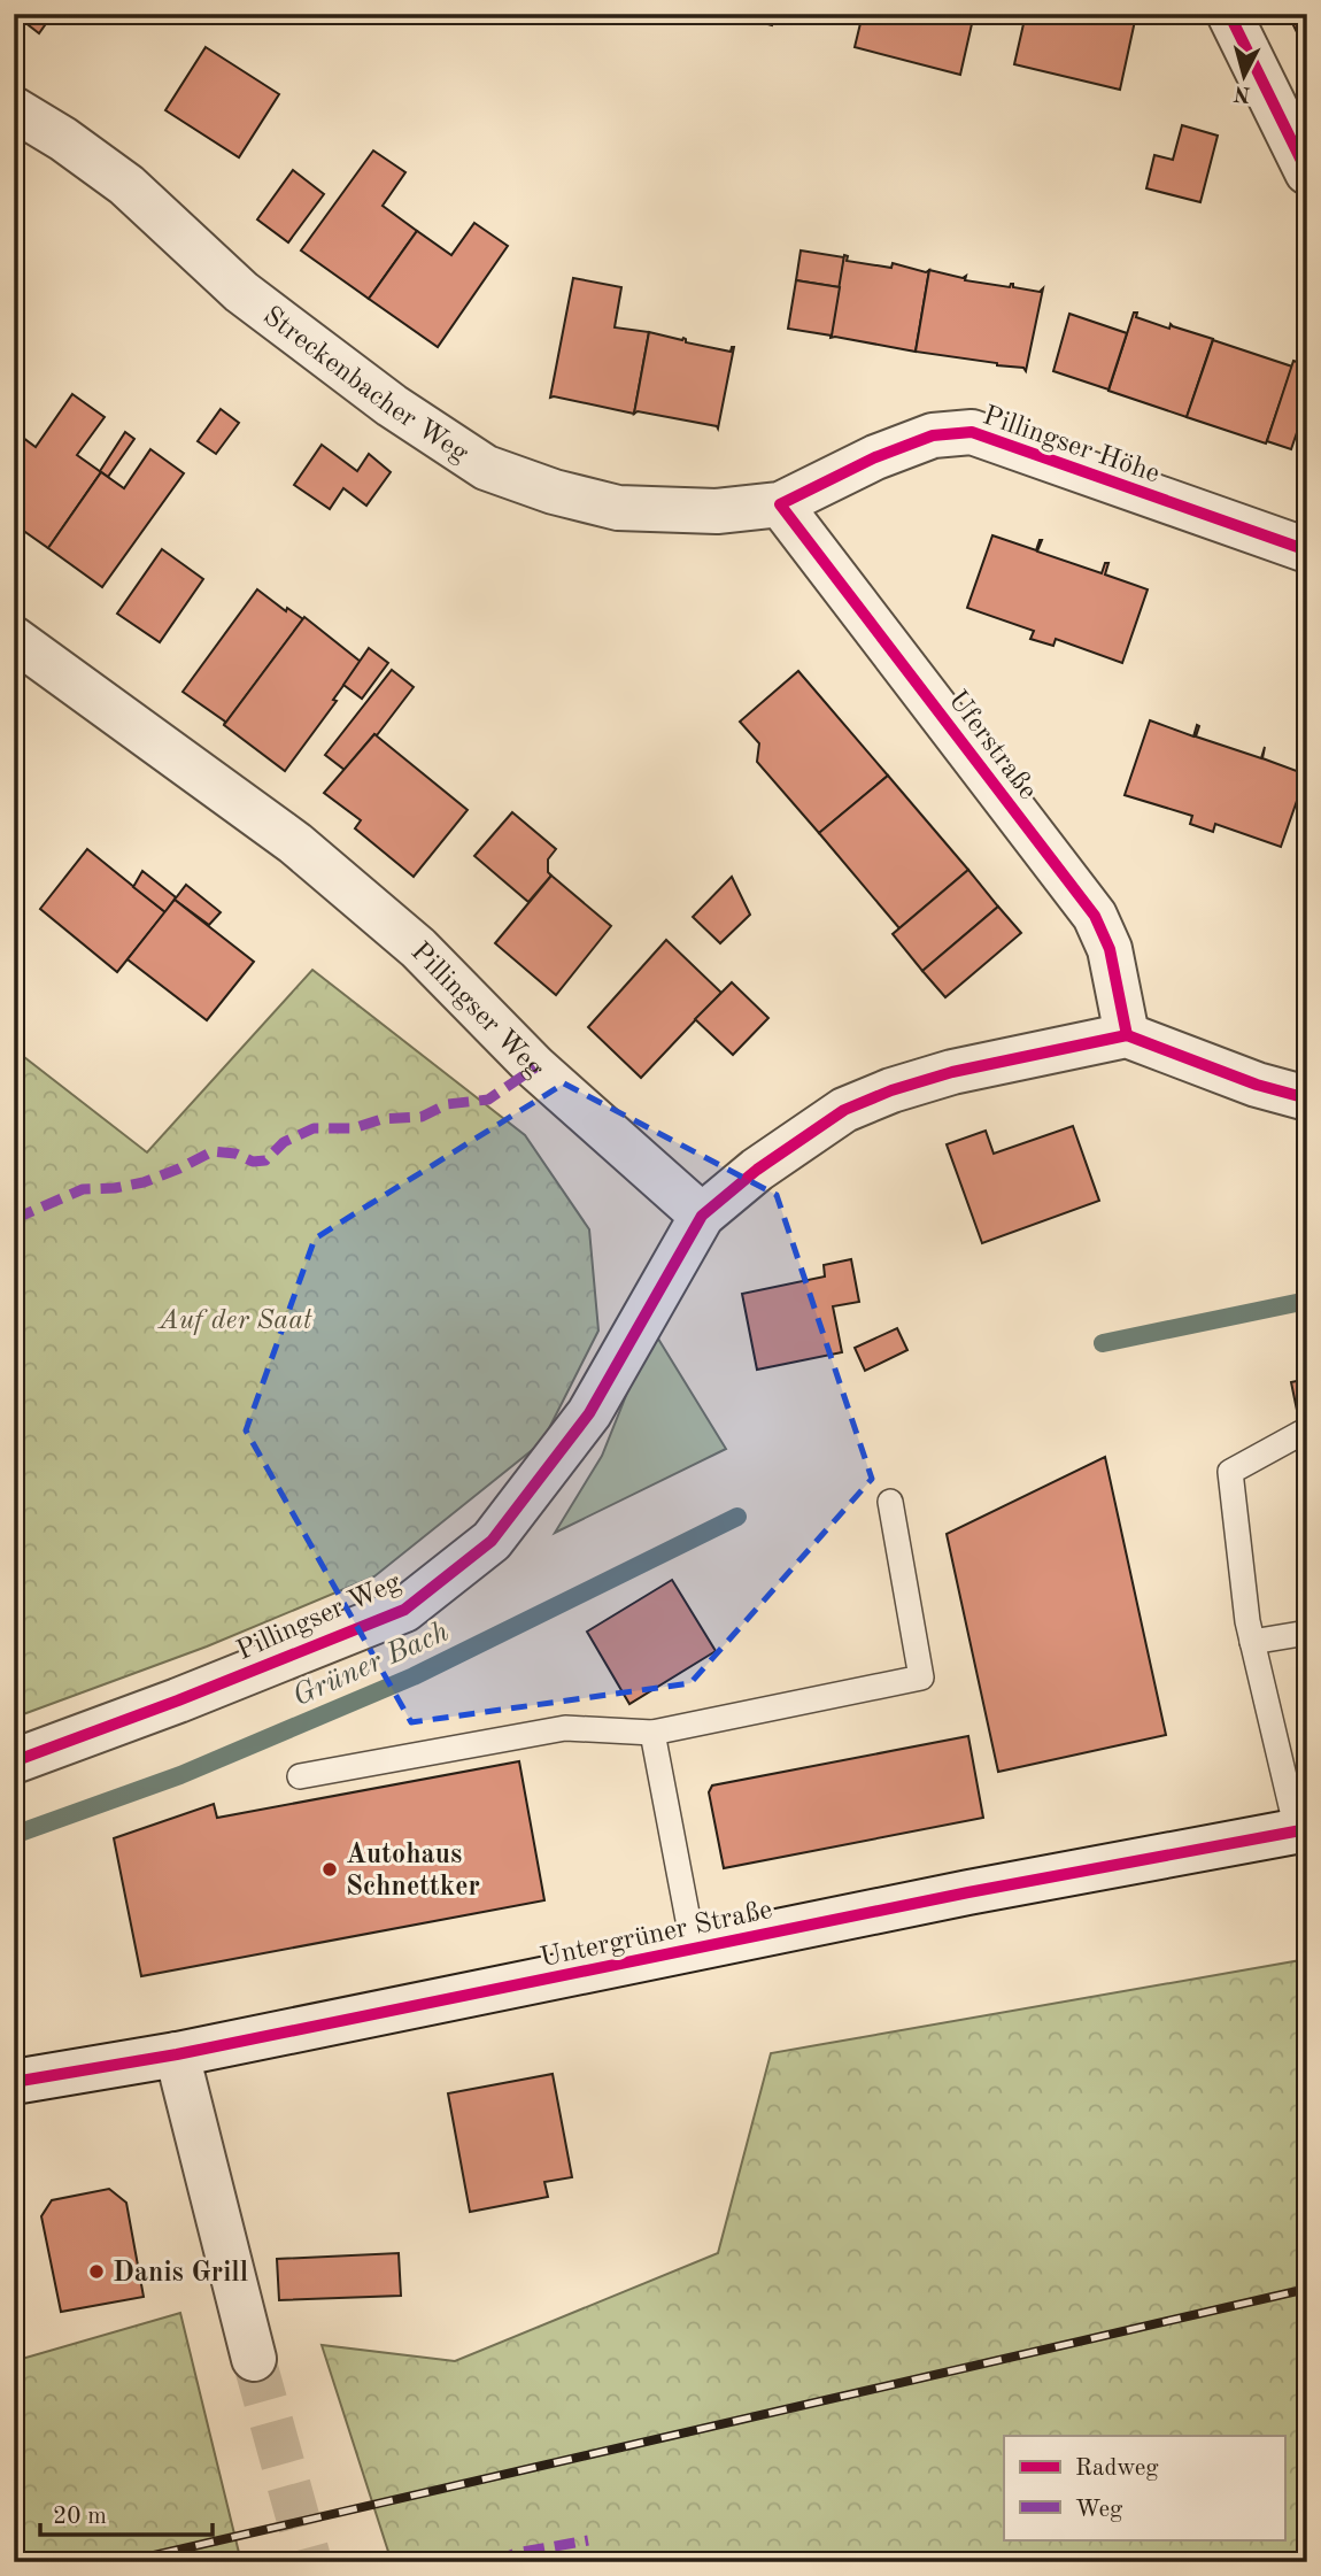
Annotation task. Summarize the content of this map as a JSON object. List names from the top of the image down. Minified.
{"streets":{"street":["Streckenbacher Weg","Pillingser Höhe","Uferstraße","Pillingser Weg","Untergrüner Straße"]},"crossings":[["Streckenbacher Weg","Pillingser Höhe"],["Streckenbacher Weg","Uferstraße"],["Pillingser Höhe","Uferstraße"]],"water":["Grüner Bach"],"parks":["Auf der Saat"],"places":["Autohaus Schnettker","Danis Grill"],"legend":["Radweg","Weg"],"scale_bar":"20 m","north":"bottom"}
